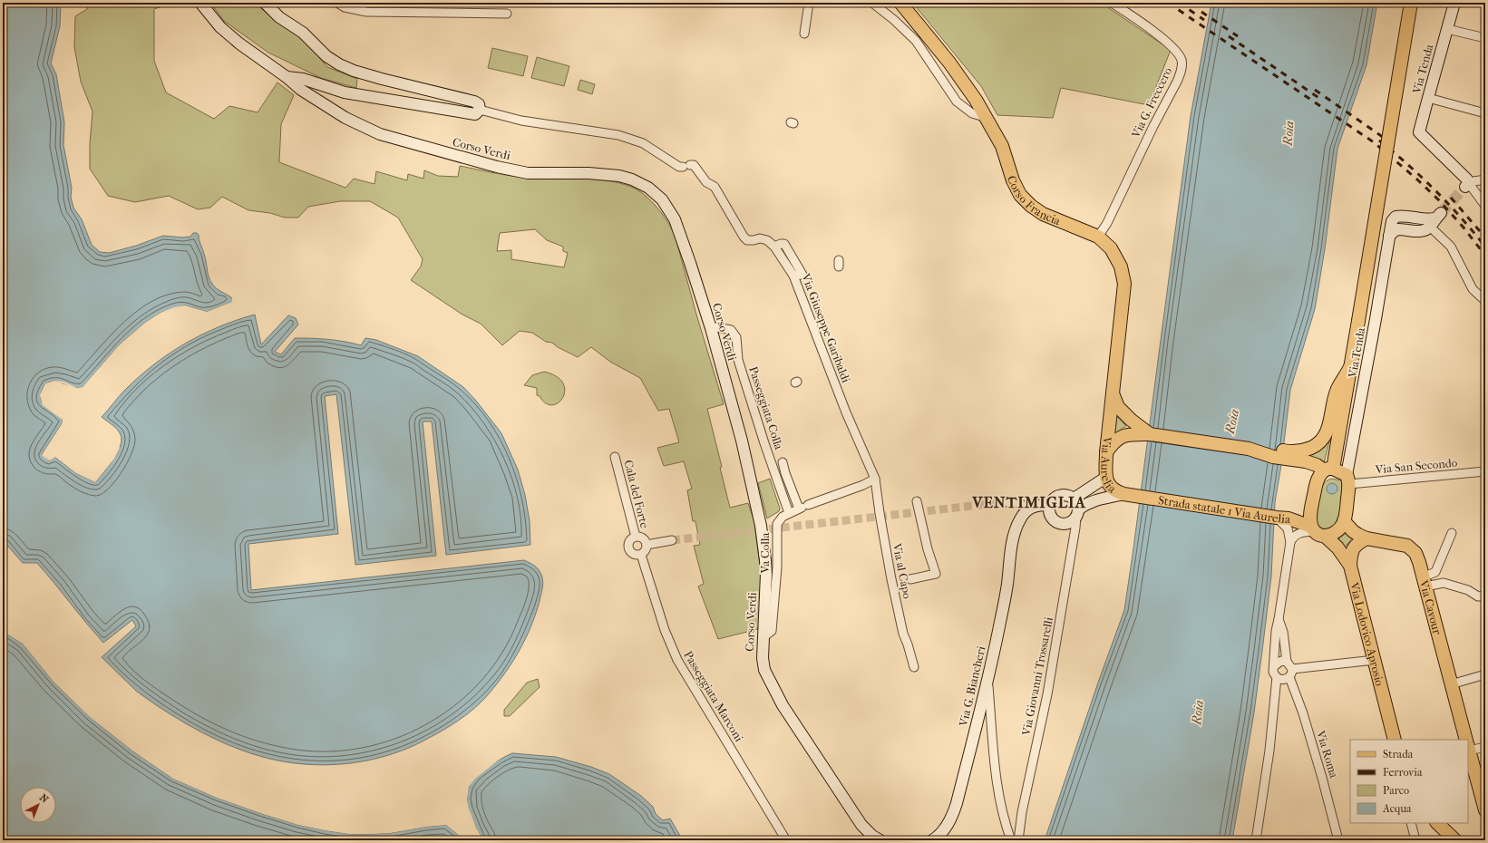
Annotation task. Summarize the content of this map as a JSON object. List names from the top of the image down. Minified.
{"streets":{"main road":["Via Tenda","Corso Verdi","Corso Francia","Via Aurelia","Strada statale 1 Via Aurelia","Via Cavour","Via Lodovico Aprosio","Via G. Biancheri"],"street":["Via G. Freccero","Via Giuseppe Garibaldi","Passeggiata Colla","Via San Secondo","Cala del Forte","Va Colla","Via al Capo","Via Giovanni Trossarelli","Passeggiata Marconi","Via Roma"]},"crossings":[["Via Tenda","Via San Secondo"],["Via G. Freccero","Corso Francia"],["Corso Verdi","Passeggiata Colla"],["Corso Verdi","Va Colla"],["Corso Francia","Via Aurelia"],["Via Giuseppe Garibaldi","Va Colla"],["Via Giuseppe Garibaldi","Via al Capo"],["Passeggiata Colla","Va Colla"],["Via Aurelia","Strada statale 1 Via Aurelia"],["Cala del Forte","Passeggiata Marconi"],["Strada statale 1 Via Aurelia","Via Lodovico Aprosio"],["Va Colla","Via al Capo"]],"districts":["VENTIMIGLIA"],"water":["Roia"],"legend":["Strada","Ferrovia","Parco","Acqua"],"north":"top right"}
